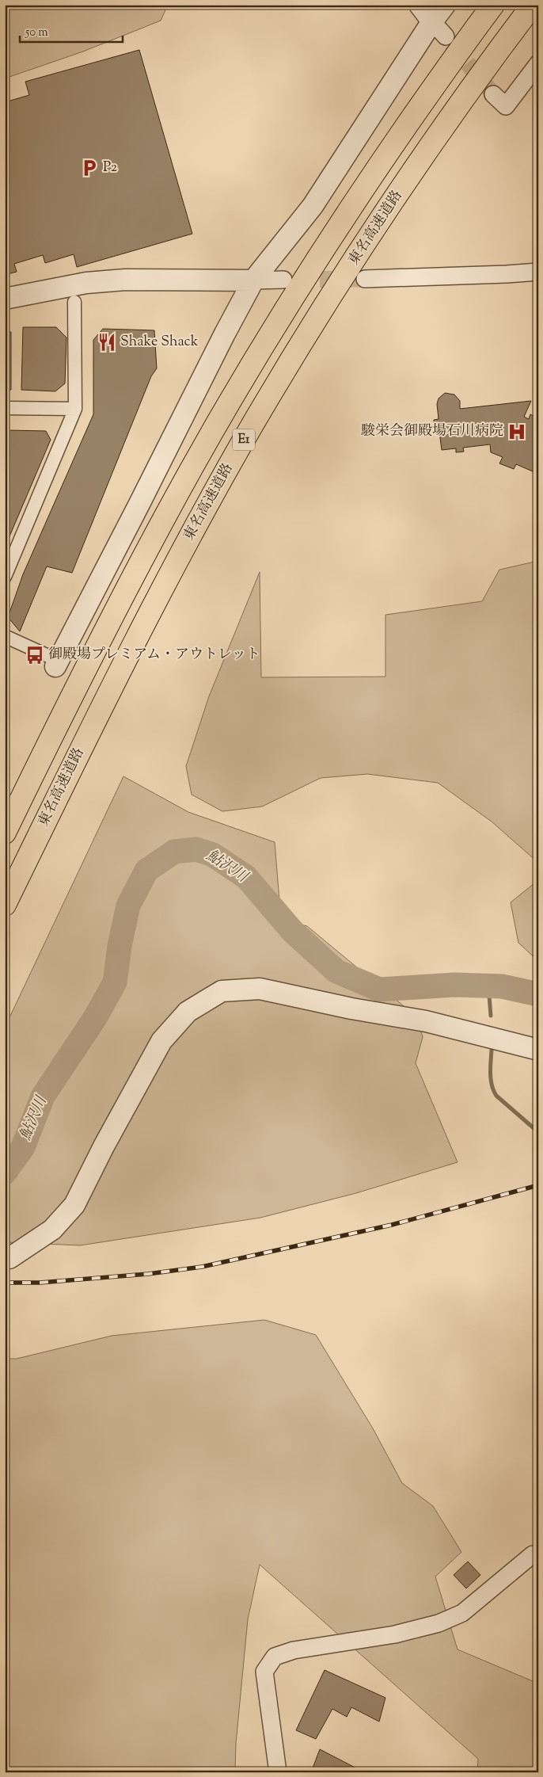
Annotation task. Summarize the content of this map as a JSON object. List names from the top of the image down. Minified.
{"streets":{"highway":["東名高速道路","E1"]},"water":["鮎沢川"],"places":{"parking":["P2"],"restaurant":["Shake Shack"],"hospital":["駿栄会御殿場石川病院"],"bus stop":["御殿場プレミアム・アウトレット"]},"scale_bar":"50 m"}
